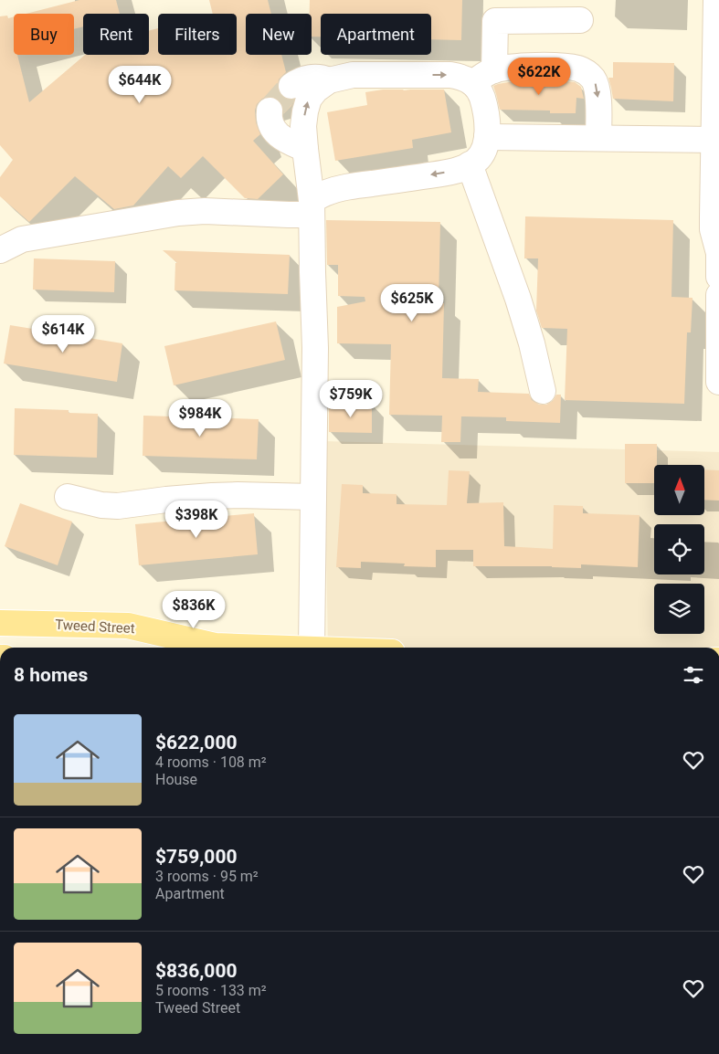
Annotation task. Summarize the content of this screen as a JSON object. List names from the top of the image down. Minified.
{"streets":{"main road":["Tweed Street"]},"north":"top","page":{"chip":["Buy","Rent","Filters","New","Apartment"],"price":["$622K","$644K","$625K","$614K","$759K","$984K","$398K","$836K"],"heading":"8 homes","list":[{"name":"$622,000","note":"4 rooms · 108 m² · House"},{"name":"$759,000","note":"3 rooms · 95 m² · Apartment"},{"name":"$836,000","note":"5 rooms · 133 m² · Tweed Street"}]}}
